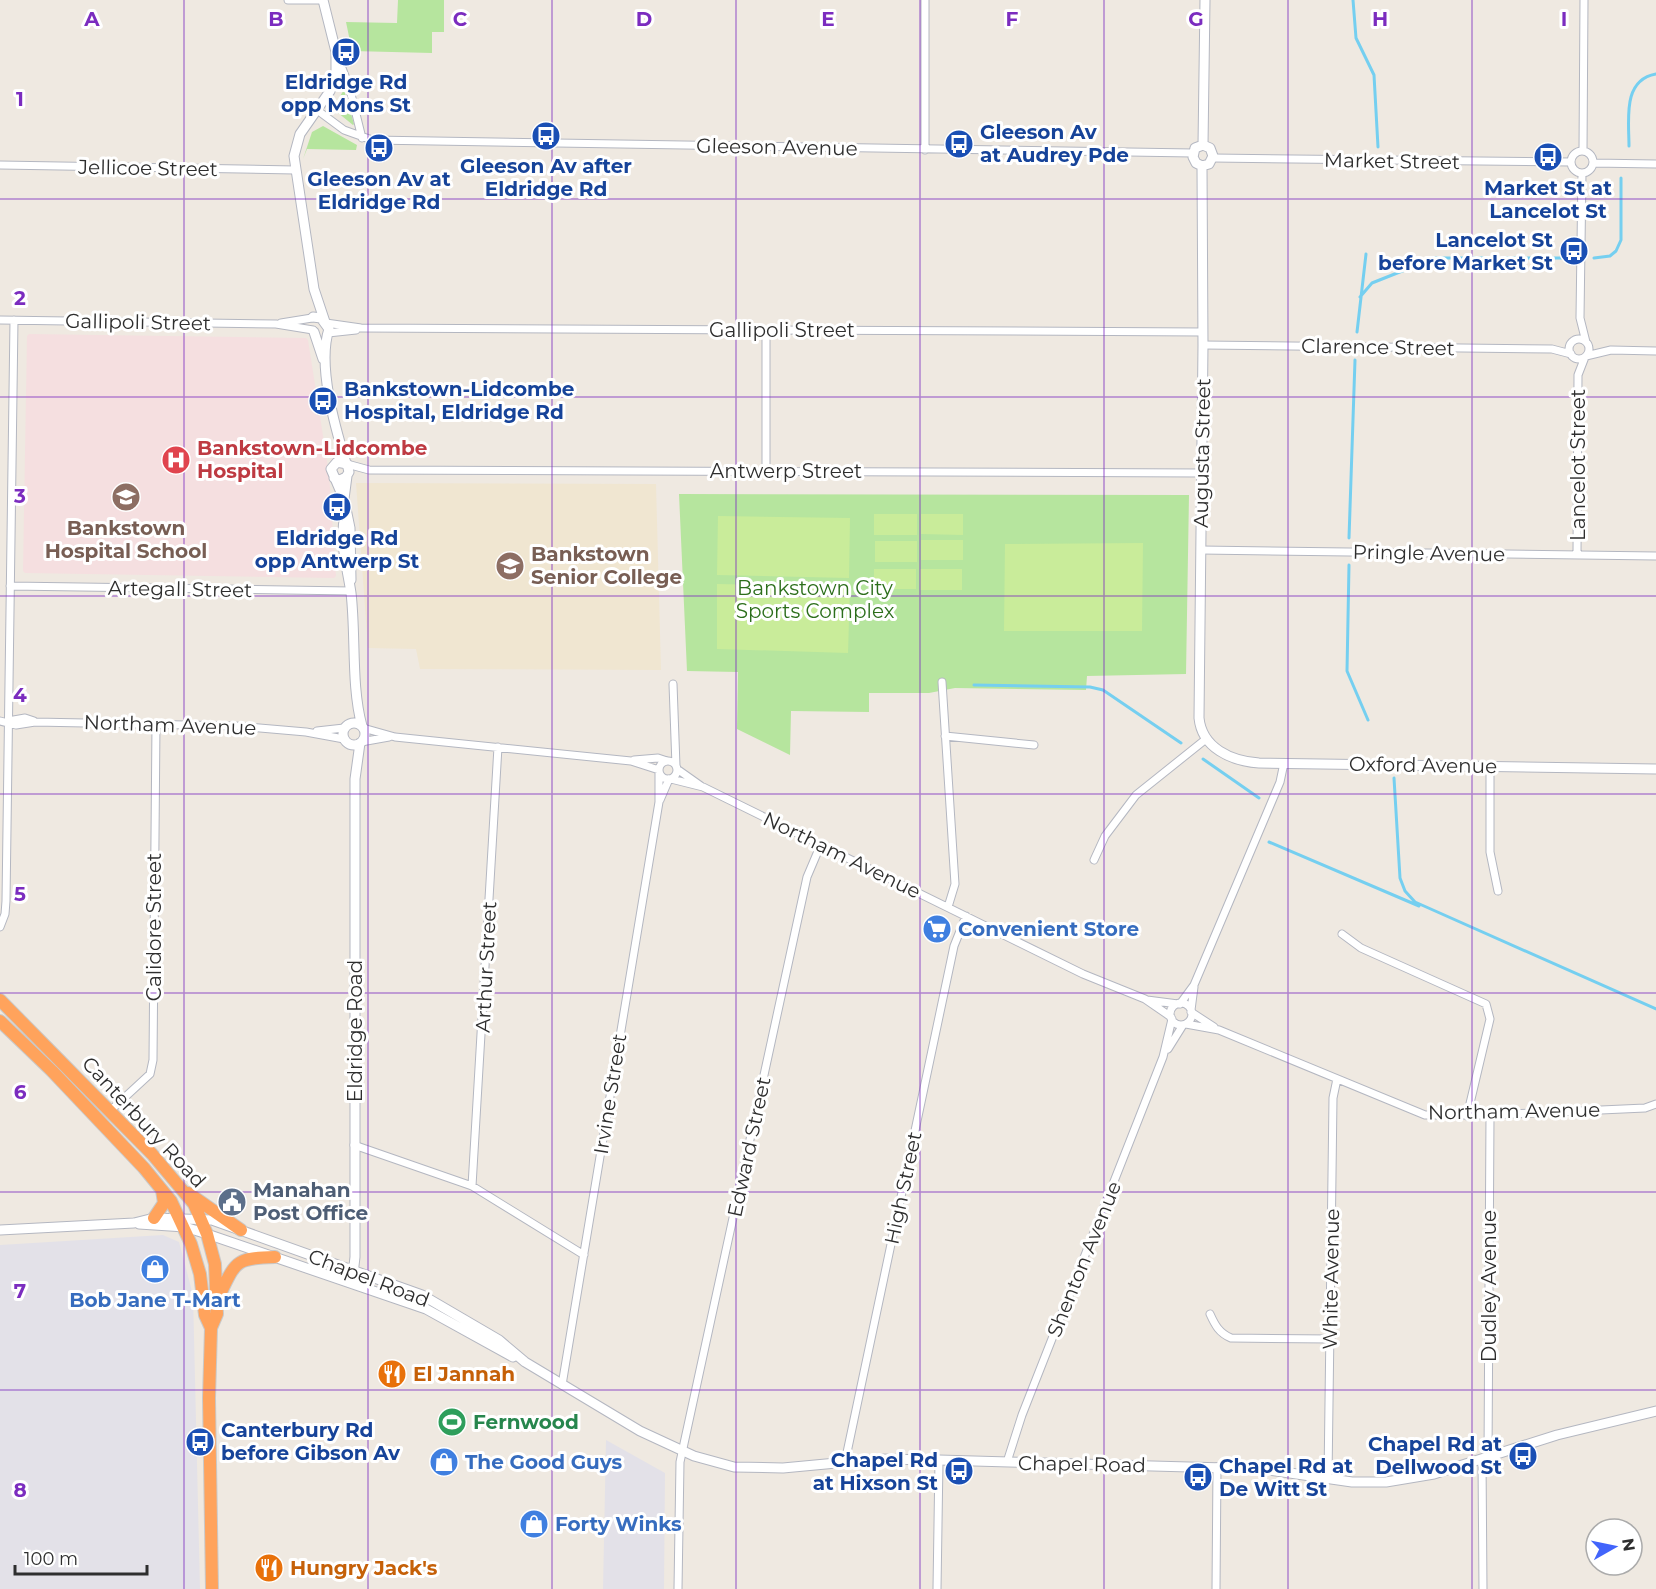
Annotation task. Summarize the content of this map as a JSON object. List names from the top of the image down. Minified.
{"streets":{"highway":["Canterbury Road"],"street":["Gleeson Avenue","Market Street","Jellicoe Street","Gallipoli Street","Clarence Street","Augusta Street","Lancelot Street","Antwerp Street","Pringle Avenue","Artegall Street","Northam Avenue","Oxford Avenue","Calidore Street","Arthur Street","Eldridge Road","Irvine Street","Edward Street","High Street","Shenton Avenue","Chapel Road","White Avenue","Dudley Avenue"]},"crossings":[["Gleeson Avenue","Market Street"],["Gleeson Avenue","Augusta Street"],["Market Street","Augusta Street"],["Gallipoli Street","Augusta Street"],["Clarence Street","Augusta Street"],["Clarence Street","Lancelot Street"],["Augusta Street","Antwerp Street"],["Augusta Street","Pringle Avenue"],["Augusta Street","Oxford Avenue"],["Lancelot Street","Pringle Avenue"],["Northam Avenue","Calidore Street"],["Northam Avenue","Eldridge Road"],["Northam Avenue","Irvine Street"],["Northam Avenue","Edward Street"],["Northam Avenue","High Street"],["Northam Avenue","Shenton Avenue"],["Northam Avenue","White Avenue"],["Northam Avenue","Dudley Avenue"],["Calidore Street","Canterbury Road"],["Eldridge Road","Chapel Road"],["Irvine Street","Chapel Road"],["Canterbury Road","Chapel Road"],["Edward Street","Chapel Road"],["High Street","Chapel Road"],["Shenton Avenue","Chapel Road"],["Chapel Road","White Avenue"],["Chapel Road","Dudley Avenue"]],"parks":["Bankstown City Sports Complex"],"places":{"bus stop":["Eldridge Rd opp Mons St","Gleeson Av after Eldridge Rd","Gleeson Av at Audrey Pde","Gleeson Av at Eldridge Rd","Market St at Lancelot St","Lancelot St before Market St","Bankstown-Lidcombe Hospital, Eldridge Rd","Eldridge Rd opp Antwerp St","Canterbury Rd before Gibson Av","Chapel Rd at Dellwood St","Chapel Rd at Hixson St","Chapel Rd at De Witt St"],"hospital":["Bankstown-Lidcombe Hospital"],"school or university":["Bankstown Hospital School","Bankstown Senior College"],"supermarket":["Convenient Store"],"public building":["Manahan Post Office"],"shop":["Bob Jane T-Mart","The Good Guys","Forty Winks"],"restaurant":["El Jannah","Hungry Jack's"],"sports":["Fernwood"]},"scale_bar":"100 m","north":"right","grid":{"columns":["A","B","C","D","E","F","G","H","I"],"rows":["1","2","3","4","5","6","7","8"]}}
